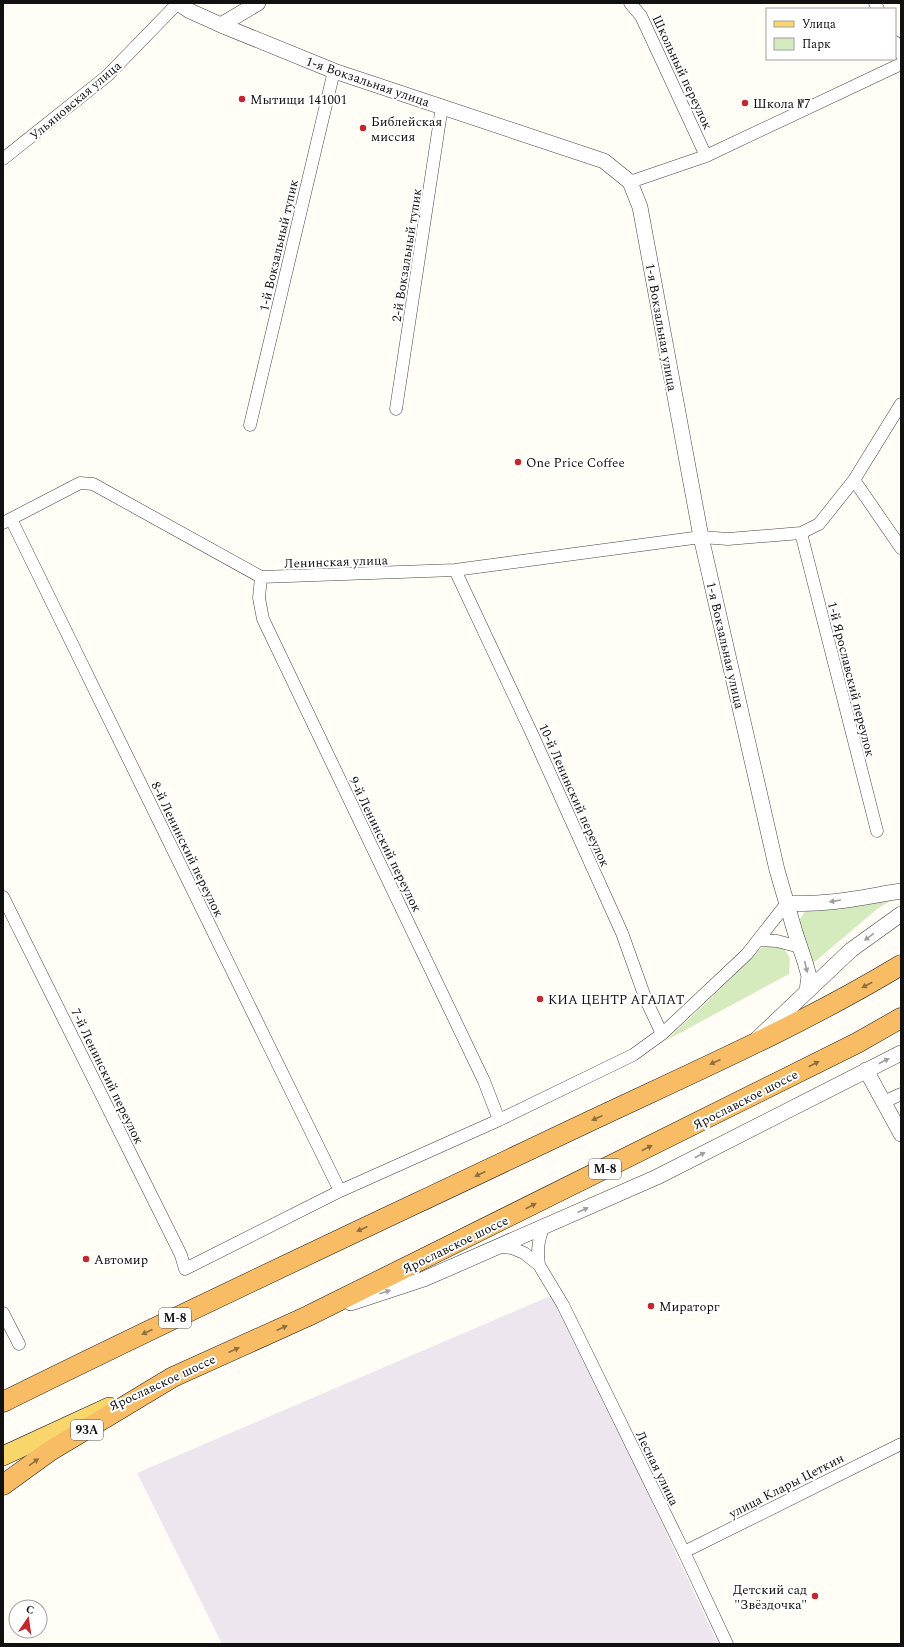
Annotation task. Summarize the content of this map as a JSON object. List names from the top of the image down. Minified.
{"streets":{"highway":["Ярославское шоссе","М-8","93A"],"street":["Школьный переулок","1-я Вокзальная улица","Ульяновская улица","1-й Вокзальный тупик","2-й Вокзальный тупик","Ленинская улица","1-й Ярославский переулок","10-й Ленинский переулок","9-й Ленинский переулок","8-й Ленинский переулок","7-й Ленинский переулок","Лесная улица","улица Клары Цеткин"]},"crossings":[["1-я Вокзальная улица","Ульяновская улица"],["1-я Вокзальная улица","1-й Вокзальный тупик"],["1-я Вокзальная улица","2-й Вокзальный тупик"],["1-я Вокзальная улица","Ленинская улица"],["Ленинская улица","1-й Ярославский переулок"],["Ленинская улица","10-й Ленинский переулок"],["Ленинская улица","9-й Ленинский переулок"],["8-й Ленинский переулок","7-й Ленинский переулок"],["Ярославское шоссе","93A"],["Лесная улица","улица Клары Цеткин"]],"places":["Мытищи 141001","Школа №7","Библейская миссия","One Price Coffee","КИА ЦЕНТР АГАЛАТ","Автомир","Мираторг","Детский сад \"Звёздочка\""],"legend":["Улица","Парк"],"north":"top"}
